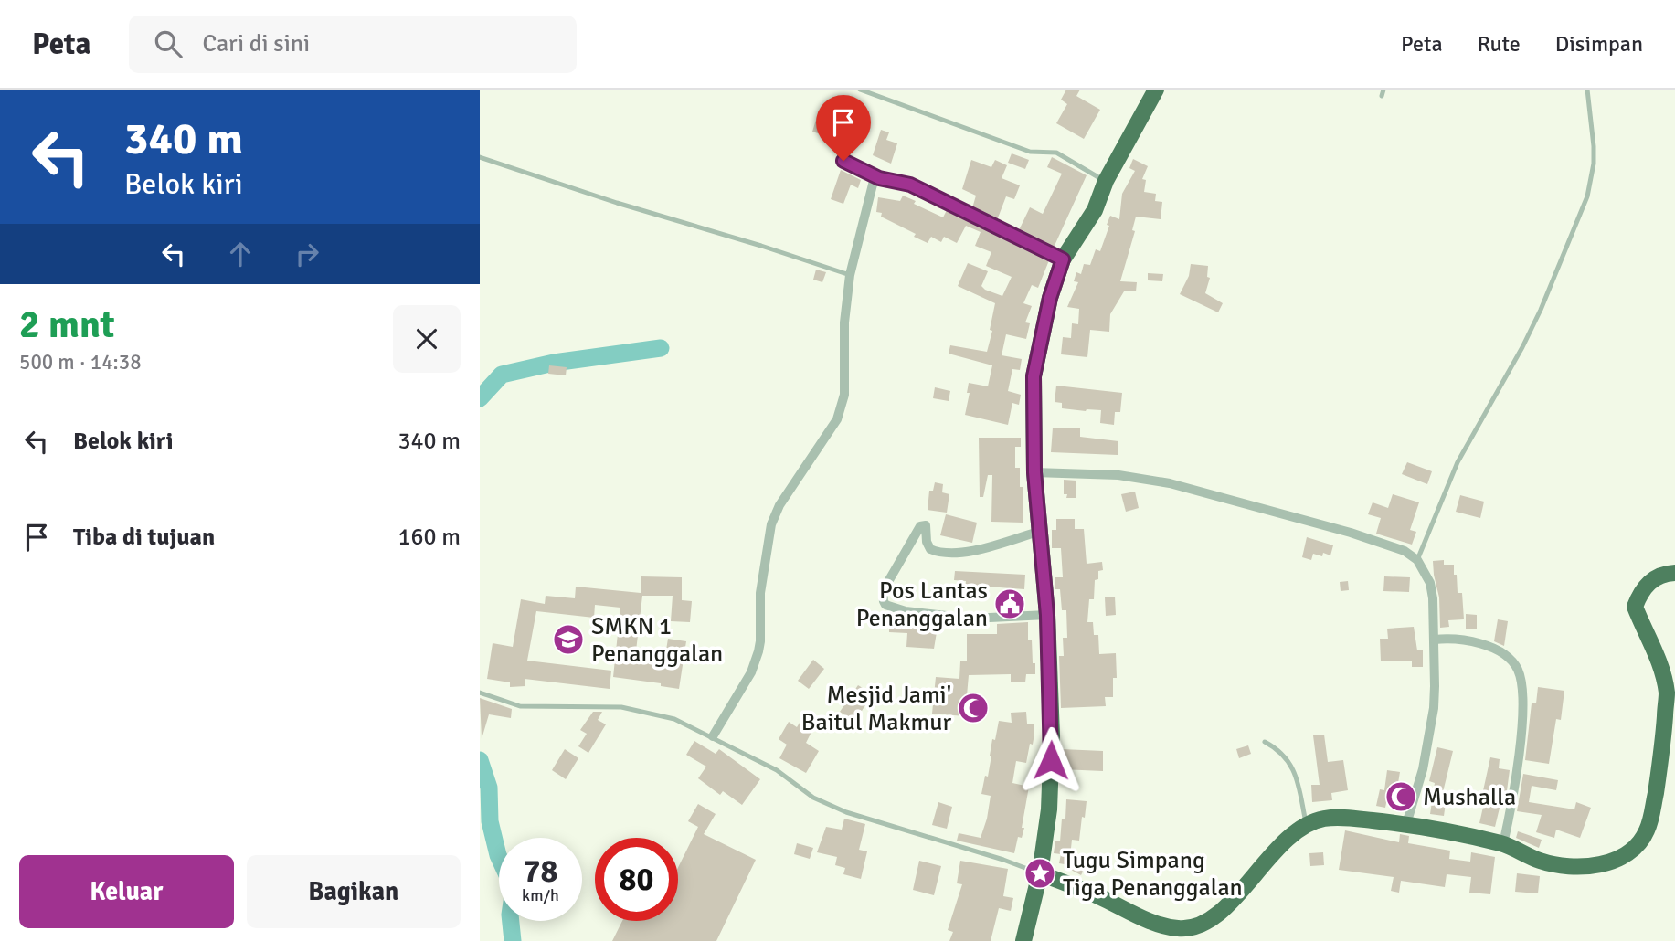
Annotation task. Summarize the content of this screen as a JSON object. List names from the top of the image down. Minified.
{"places":{"public building":["Pos Lantas Penanggalan"],"school or university":["SMKN 1 Penanggalan"],"mosque":["Mesjid Jami' Baitul Makmur","Mushalla"],"place":["Tugu Simpang Tiga Penanggalan"]},"page":{"header":"Peta","search":"Cari di sini","nav":["Peta","Rute","Disimpan"],"turn":["340 m","Belok kiri"],"heading":["2 mnt","500 m · 14:38"],"list":[{"name":"Belok kiri","value":"340 m"},{"name":"Tiba di tujuan","value":"160 m"}],"speed":"78 km/h","limit":"80","buttons":["Keluar","Bagikan"]}}
